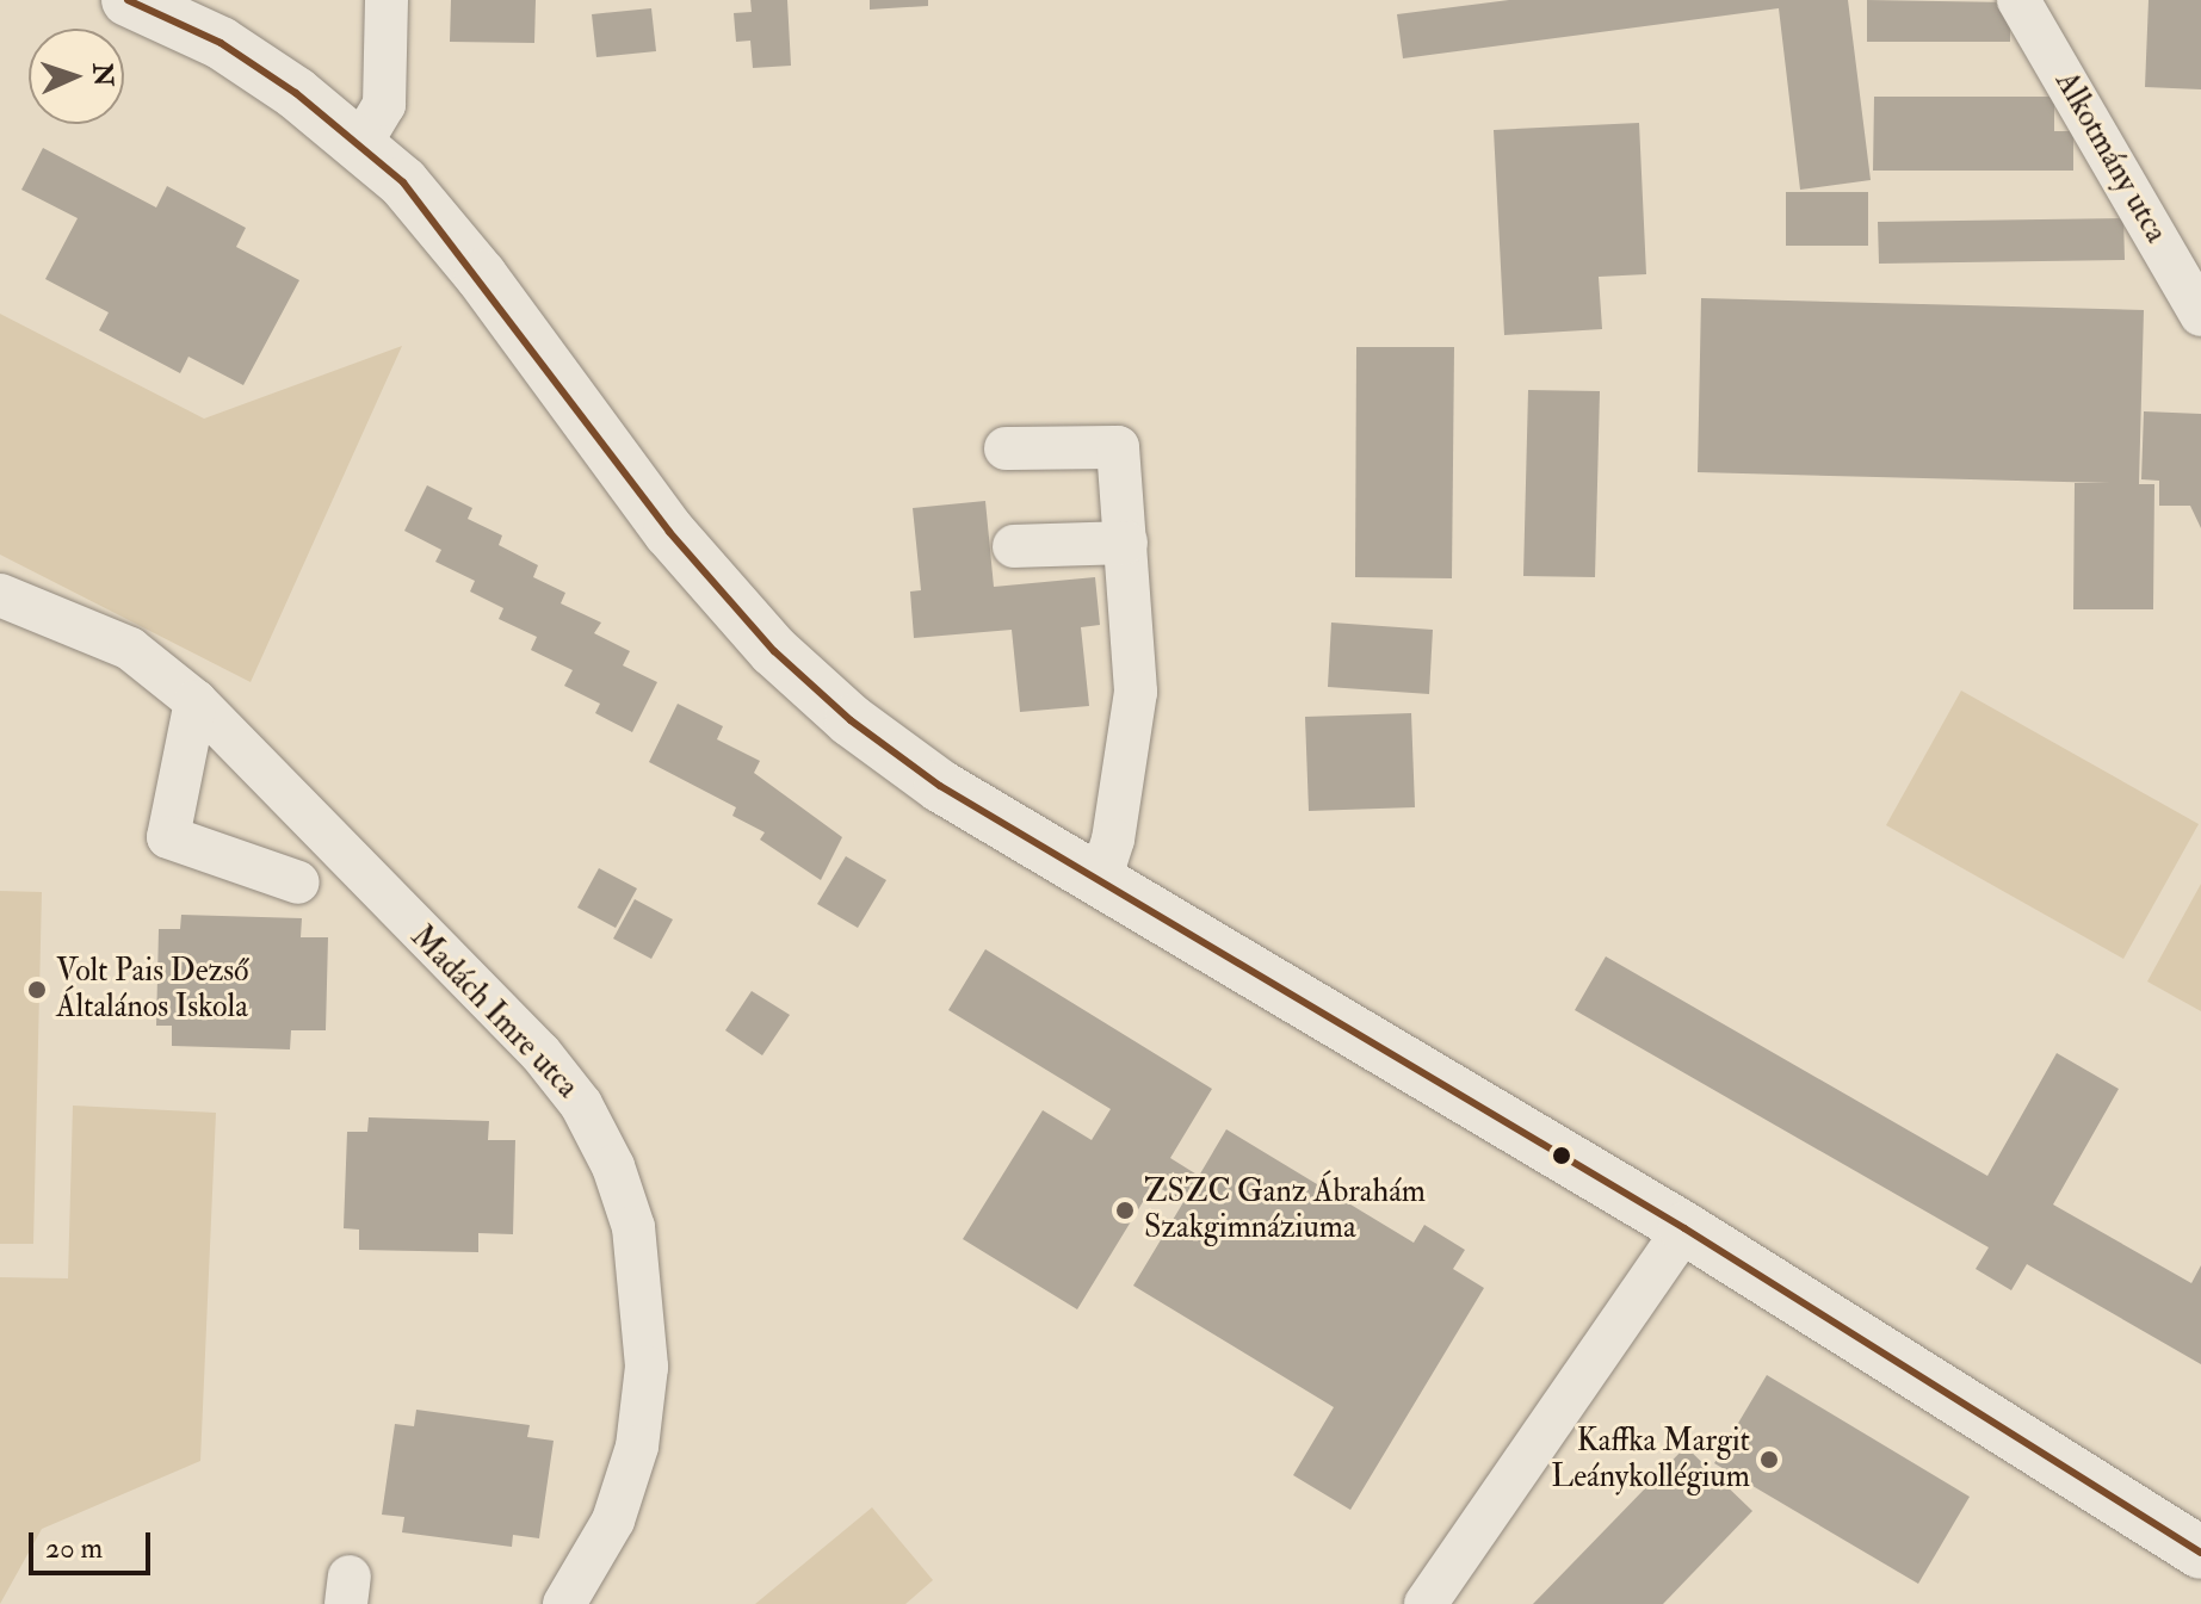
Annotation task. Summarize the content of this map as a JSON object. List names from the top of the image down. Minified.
{"streets":{"street":["Alkotmány utca","Madách Imre utca"]},"places":["Volt Pais Dezső Általános Iskola","ZSZC Ganz Ábrahám Szakgimnáziuma","Kaffka Margit Leánykollégium"],"scale_bar":"20 m","north":"right"}
